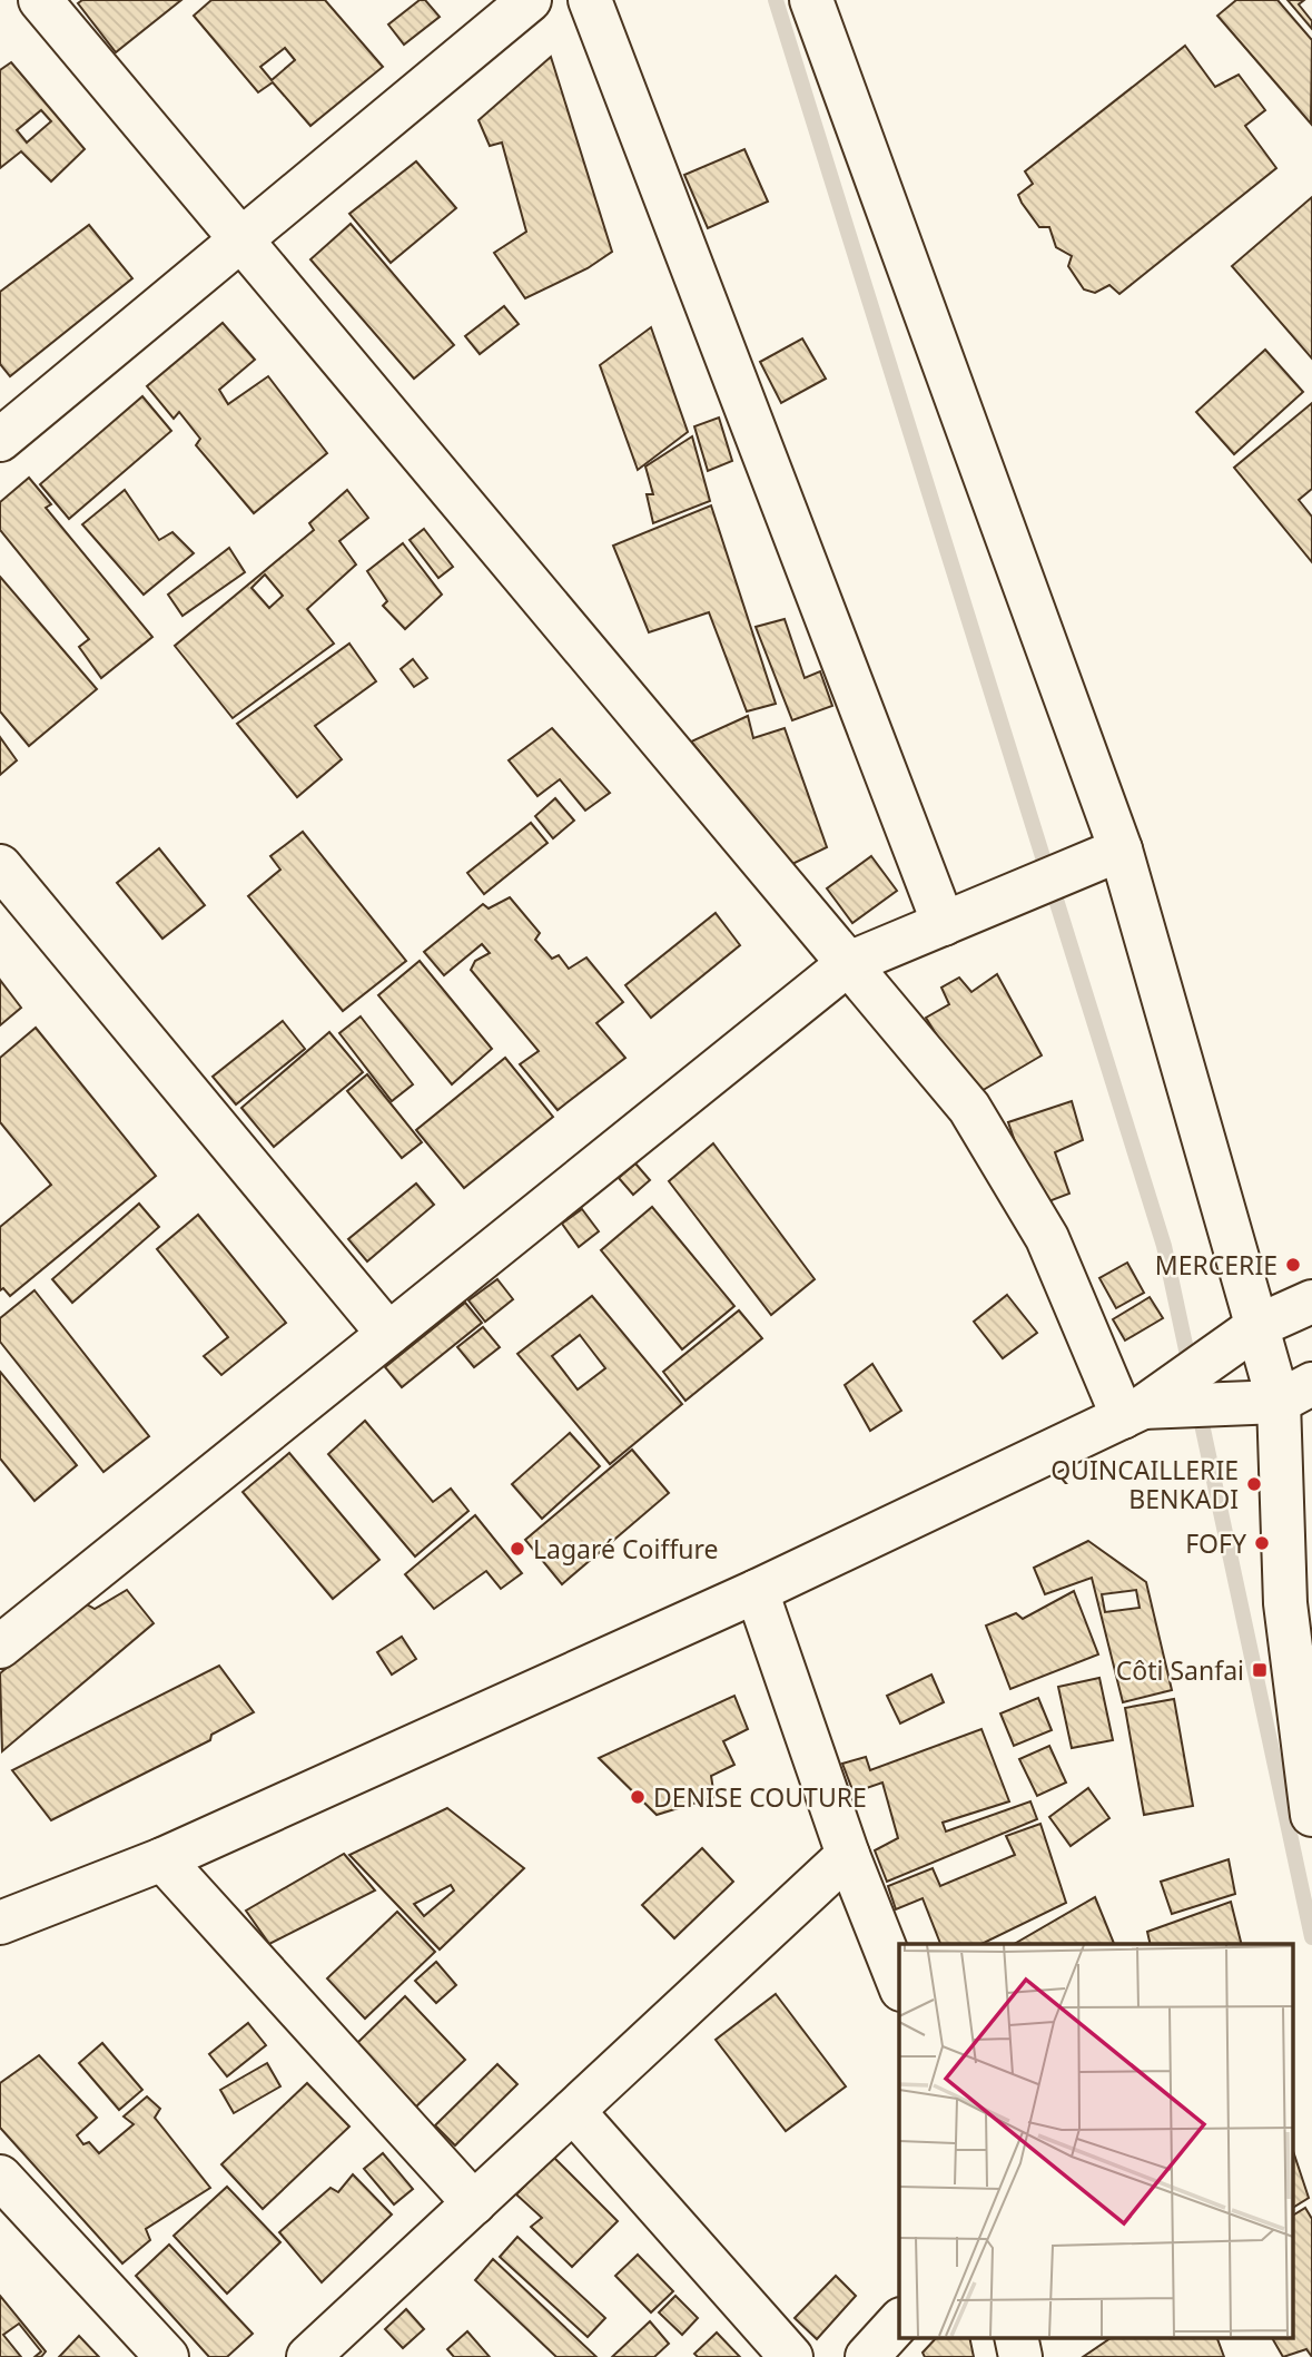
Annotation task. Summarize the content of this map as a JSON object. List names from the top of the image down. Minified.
{"places":{"other":["MERCERIE","QUINCAILLERIE BENKADI","FOFY","Lagaré Coiffure","DENISE COUTURE"],"transit":["Côti Sanfai"]}}
